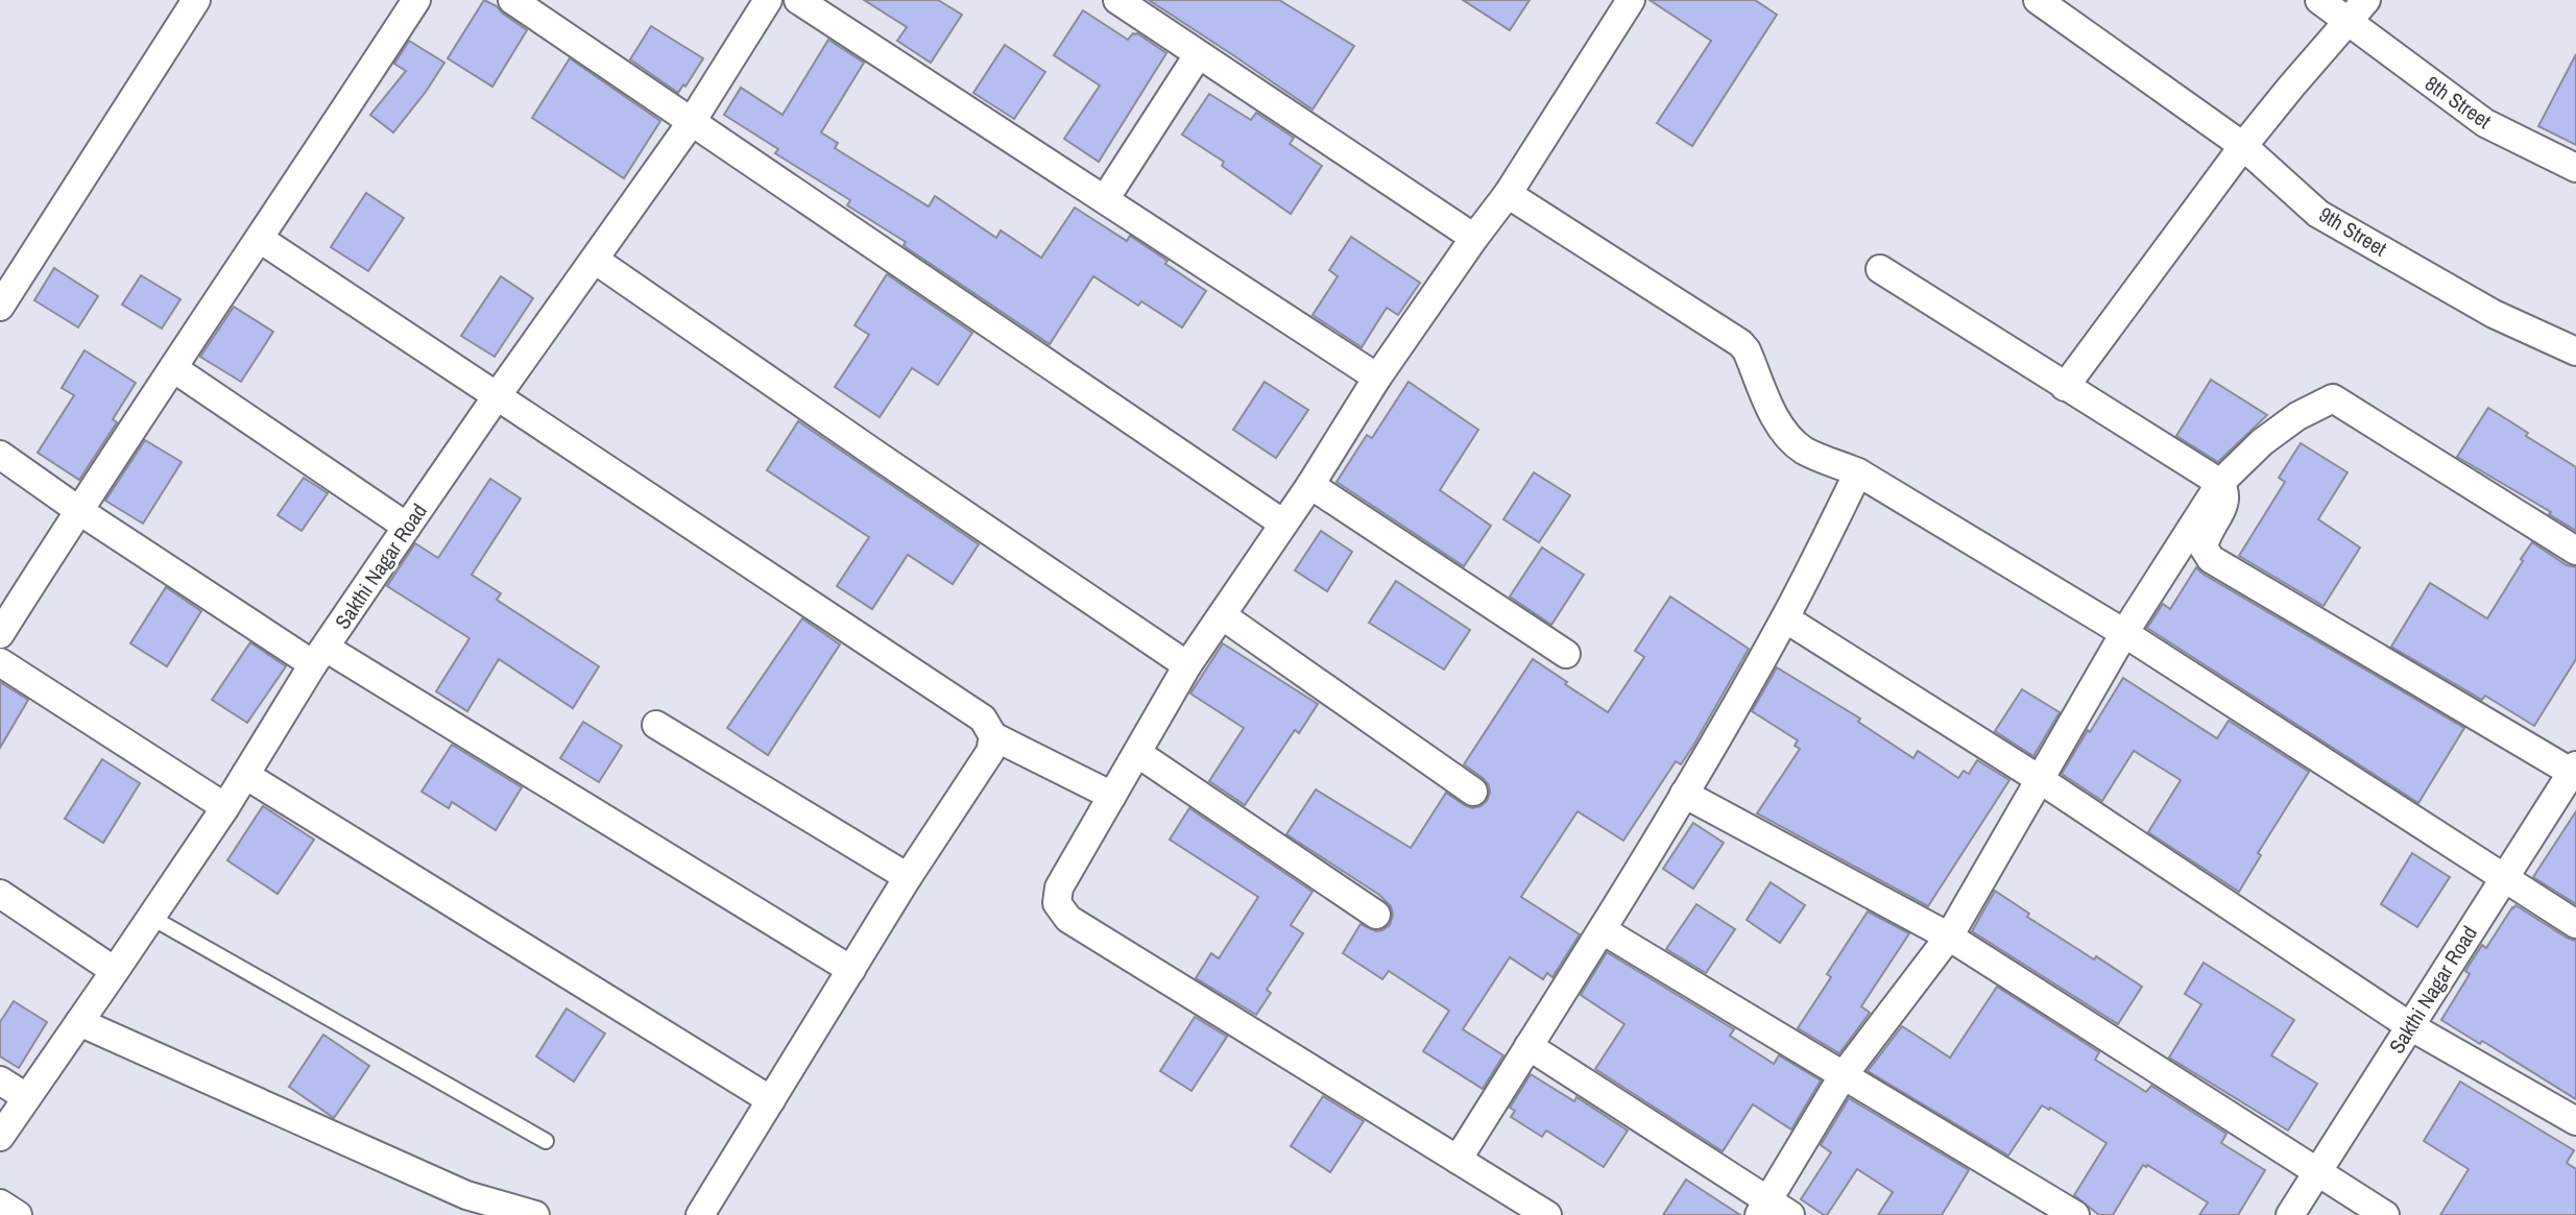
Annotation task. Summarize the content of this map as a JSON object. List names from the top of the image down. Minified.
{"streets":{"street":["8th Street","9th Street","Sakthi Nagar Road"]}}
